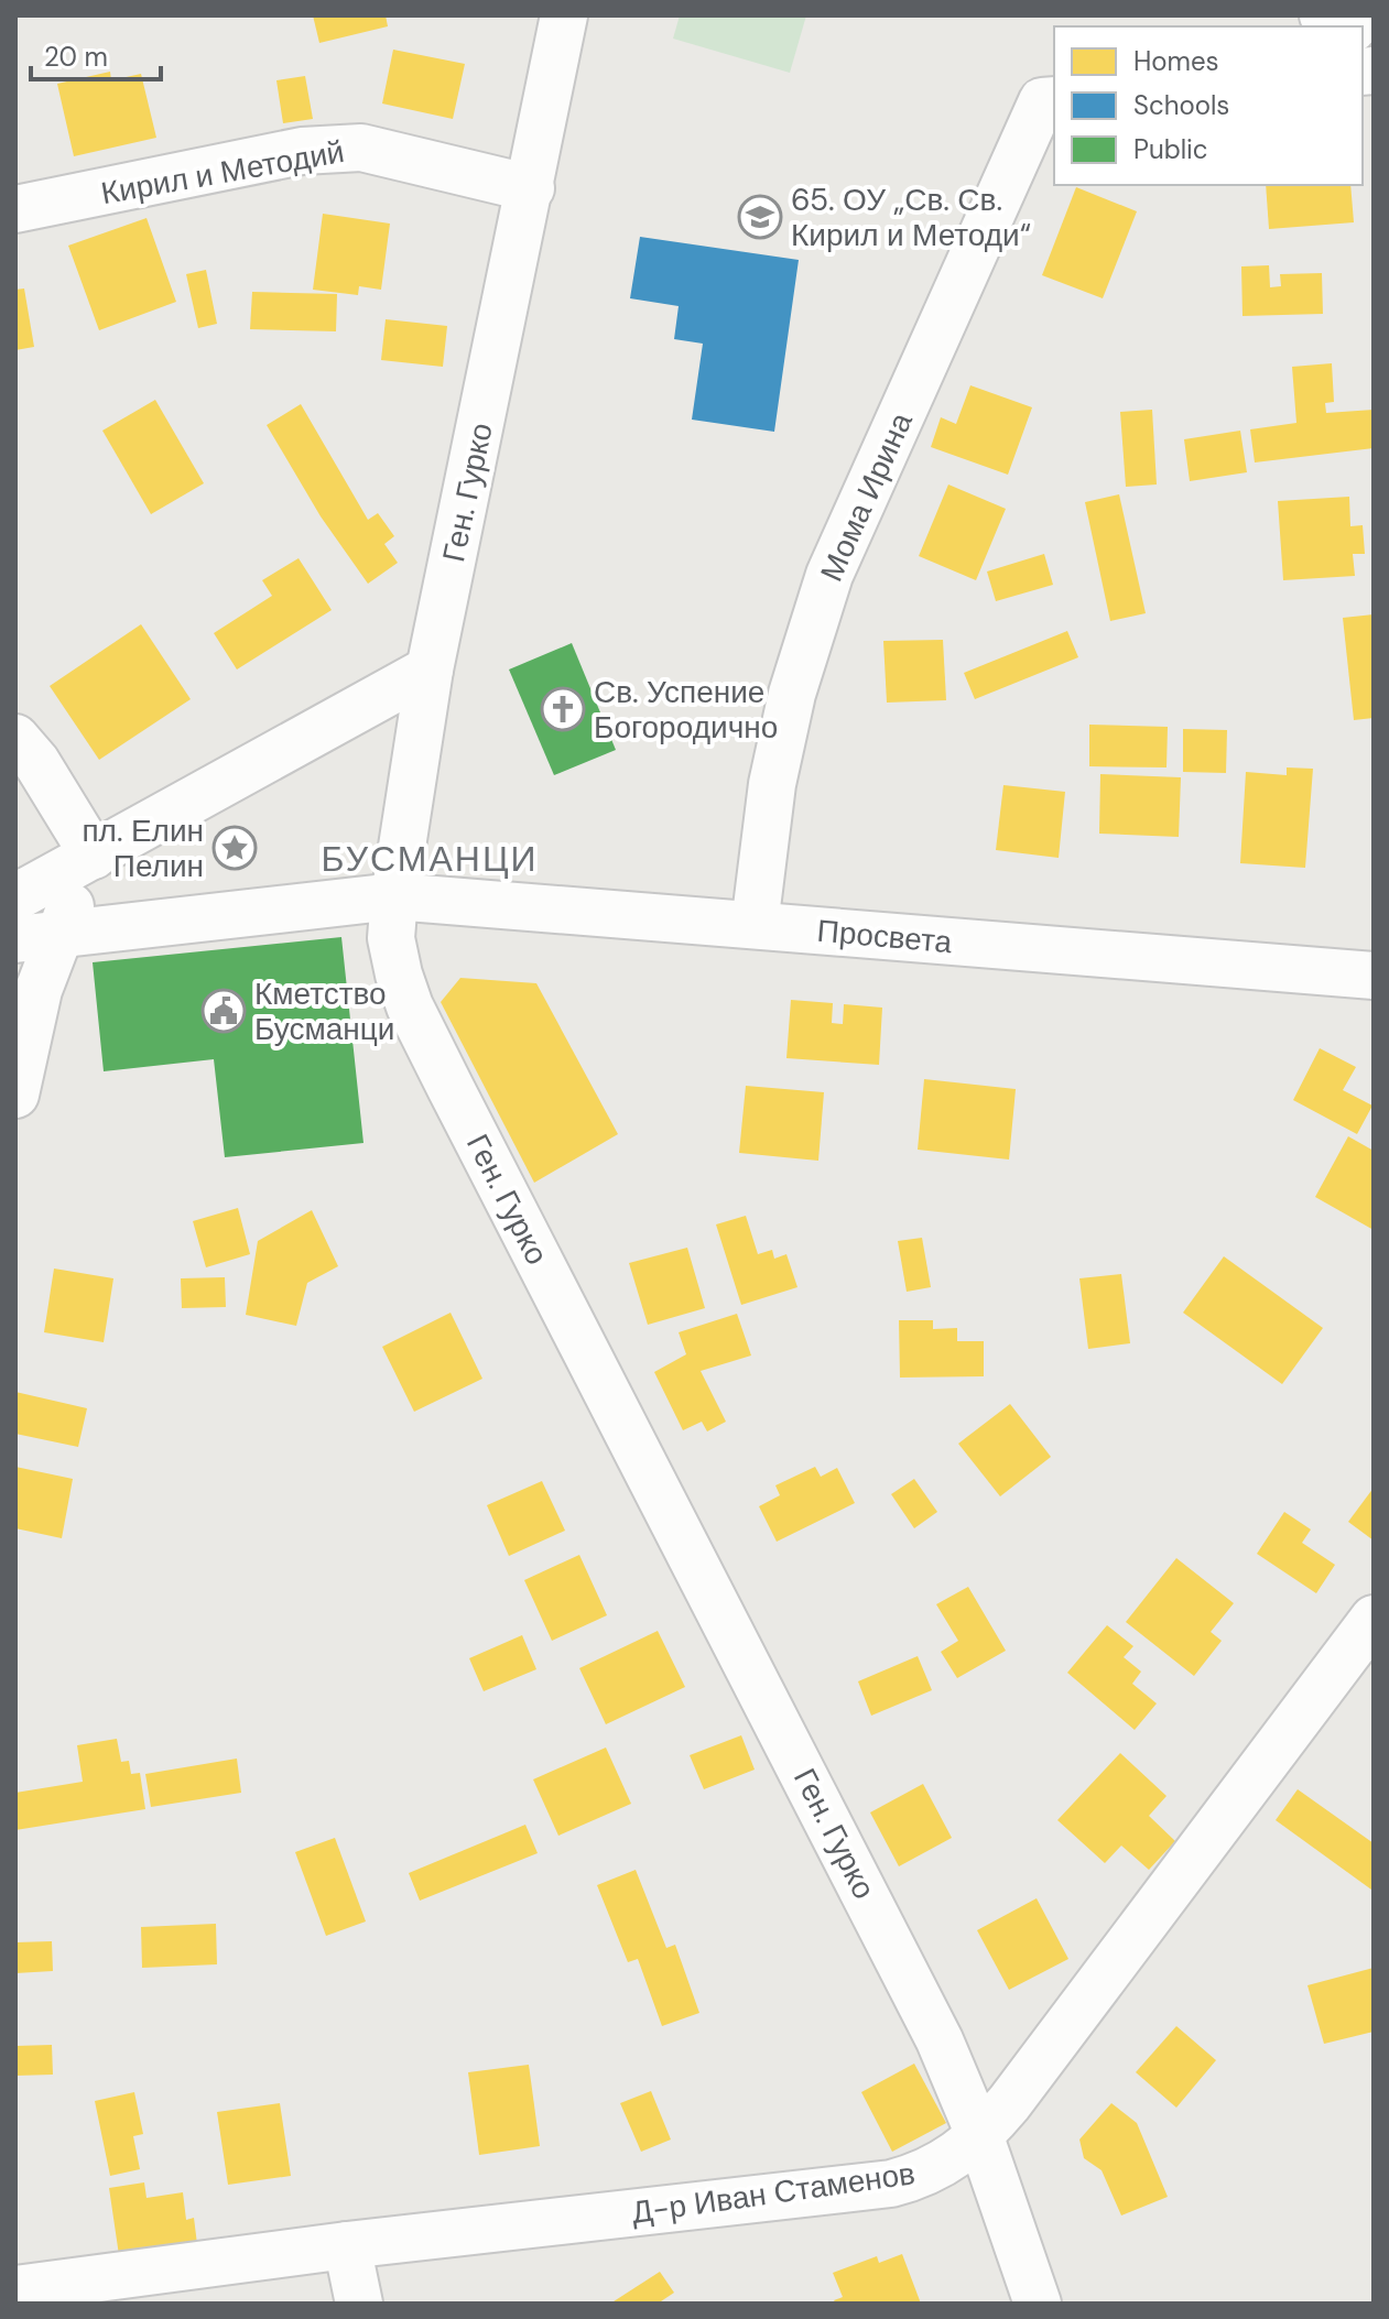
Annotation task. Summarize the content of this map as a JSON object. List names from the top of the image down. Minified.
{"streets":{"street":["Кирил и Методий","Ген. Гурко","Мома Ирина","Просвета","Д-р Иван Стаменов"]},"crossings":[["Кирил и Методий","Ген. Гурко"],["Ген. Гурко","Просвета"],["Ген. Гурко","Д-р Иван Стаменов"],["Мома Ирина","Просвета"]],"districts":["БУСМАНЦИ"],"places":{"school or university":["65. ОУ „Св. Св. Кирил и Методи“"],"church":["Св. Успение Богородично"],"place":["пл. Елин Пелин"],"public building":["Кметство Бусманци"]},"legend":["Homes","Schools","Public"],"scale_bar":"20 m"}
